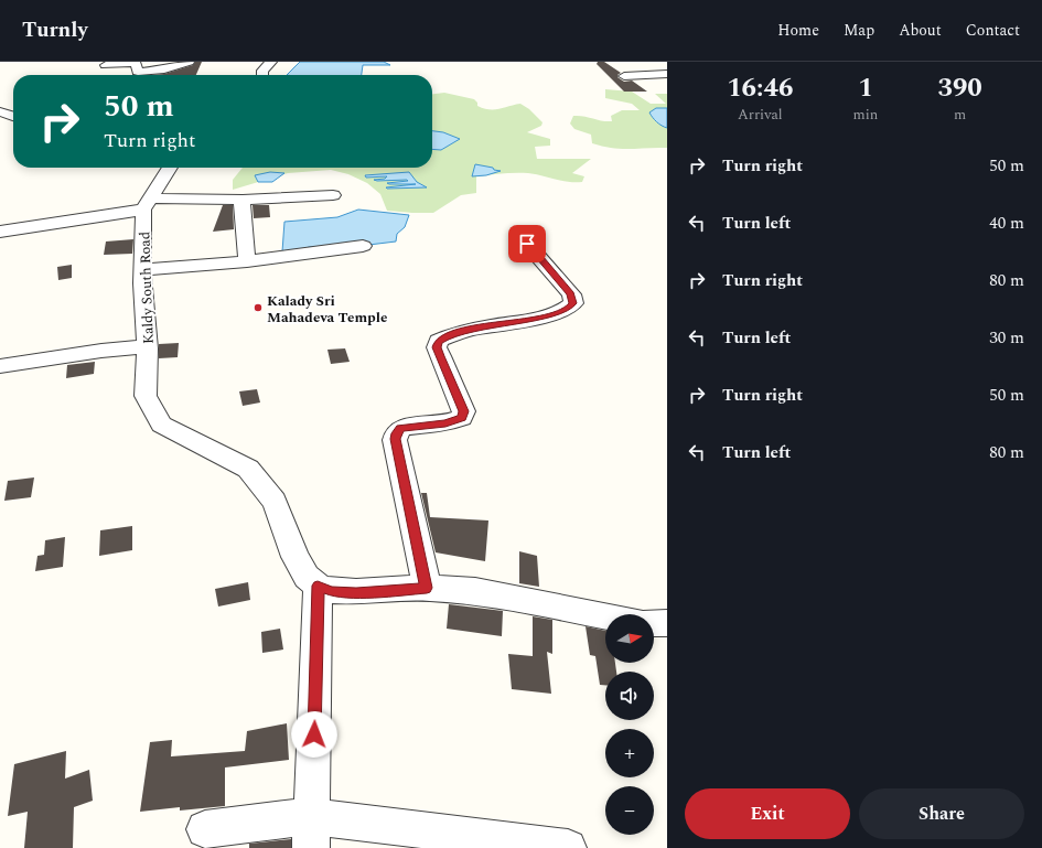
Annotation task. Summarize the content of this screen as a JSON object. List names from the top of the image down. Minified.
{"streets":{"street":["Kaldy South Road"]},"places":["Kalady Sri Mahadeva Temple"],"north":"right","page":{"header":"Turnly","nav":["Home","Map","About","Contact"],"eta":["16:46","Arrival","1","min","390","m"],"turn":["50 m","Turn right"],"list":[{"name":"Turn right","value":"50 m"},{"name":"Turn left","value":"40 m"},{"name":"Turn right","value":"80 m"},{"name":"Turn left","value":"30 m"},{"name":"Turn right","value":"50 m"},{"name":"Turn left","value":"80 m"}],"map_buttons":["+","−"],"buttons":["Exit","Share"]}}
